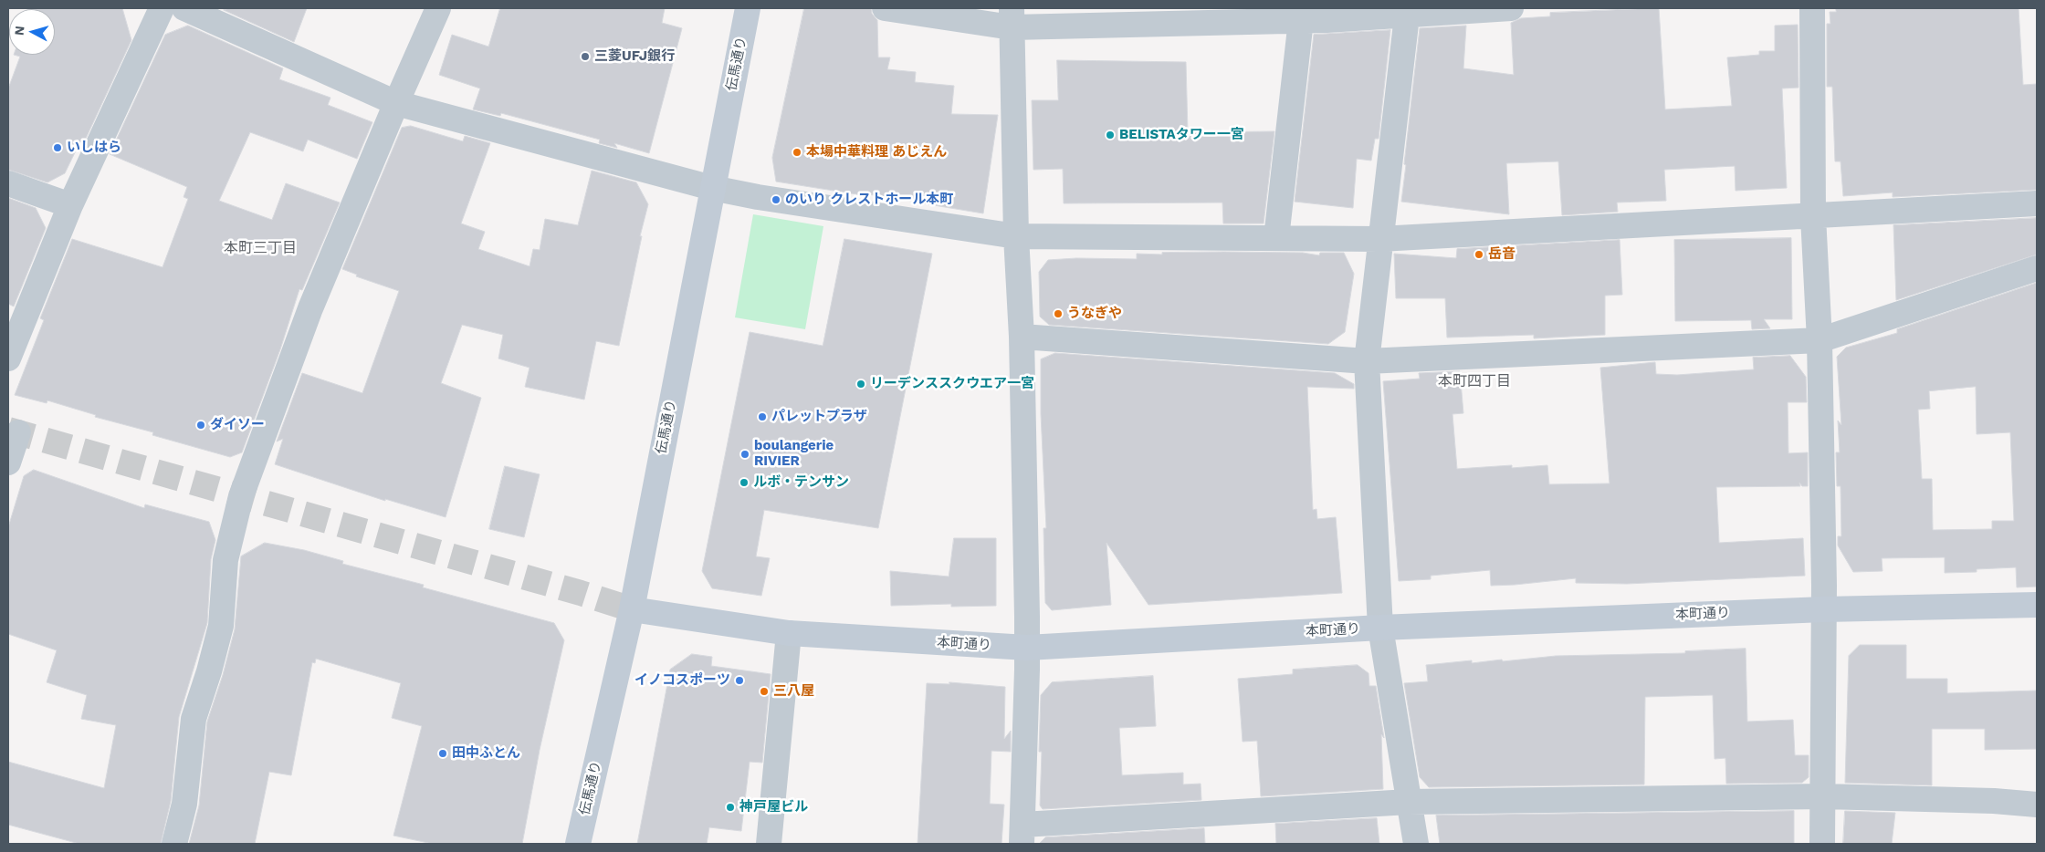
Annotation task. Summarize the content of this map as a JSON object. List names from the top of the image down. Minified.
{"streets":{"street":["伝馬通り","本町通り"]},"crossings":[["伝馬通り","本町通り"]],"districts":["本町三丁目","本町四丁目"],"places":["三菱UFJ銀行","BELISTAタワー一宮","いしはら","本場中華料理 あじえん","のいり クレストホール本町","岳音","うなぎや","リーデンススクウエア一宮","パレットプラザ","ダイソー","boulangerie RIVIER","ルボ・テンサン","イノコスポーツ","三八屋","田中ふとん","神戸屋ビル"],"north":"left"}
